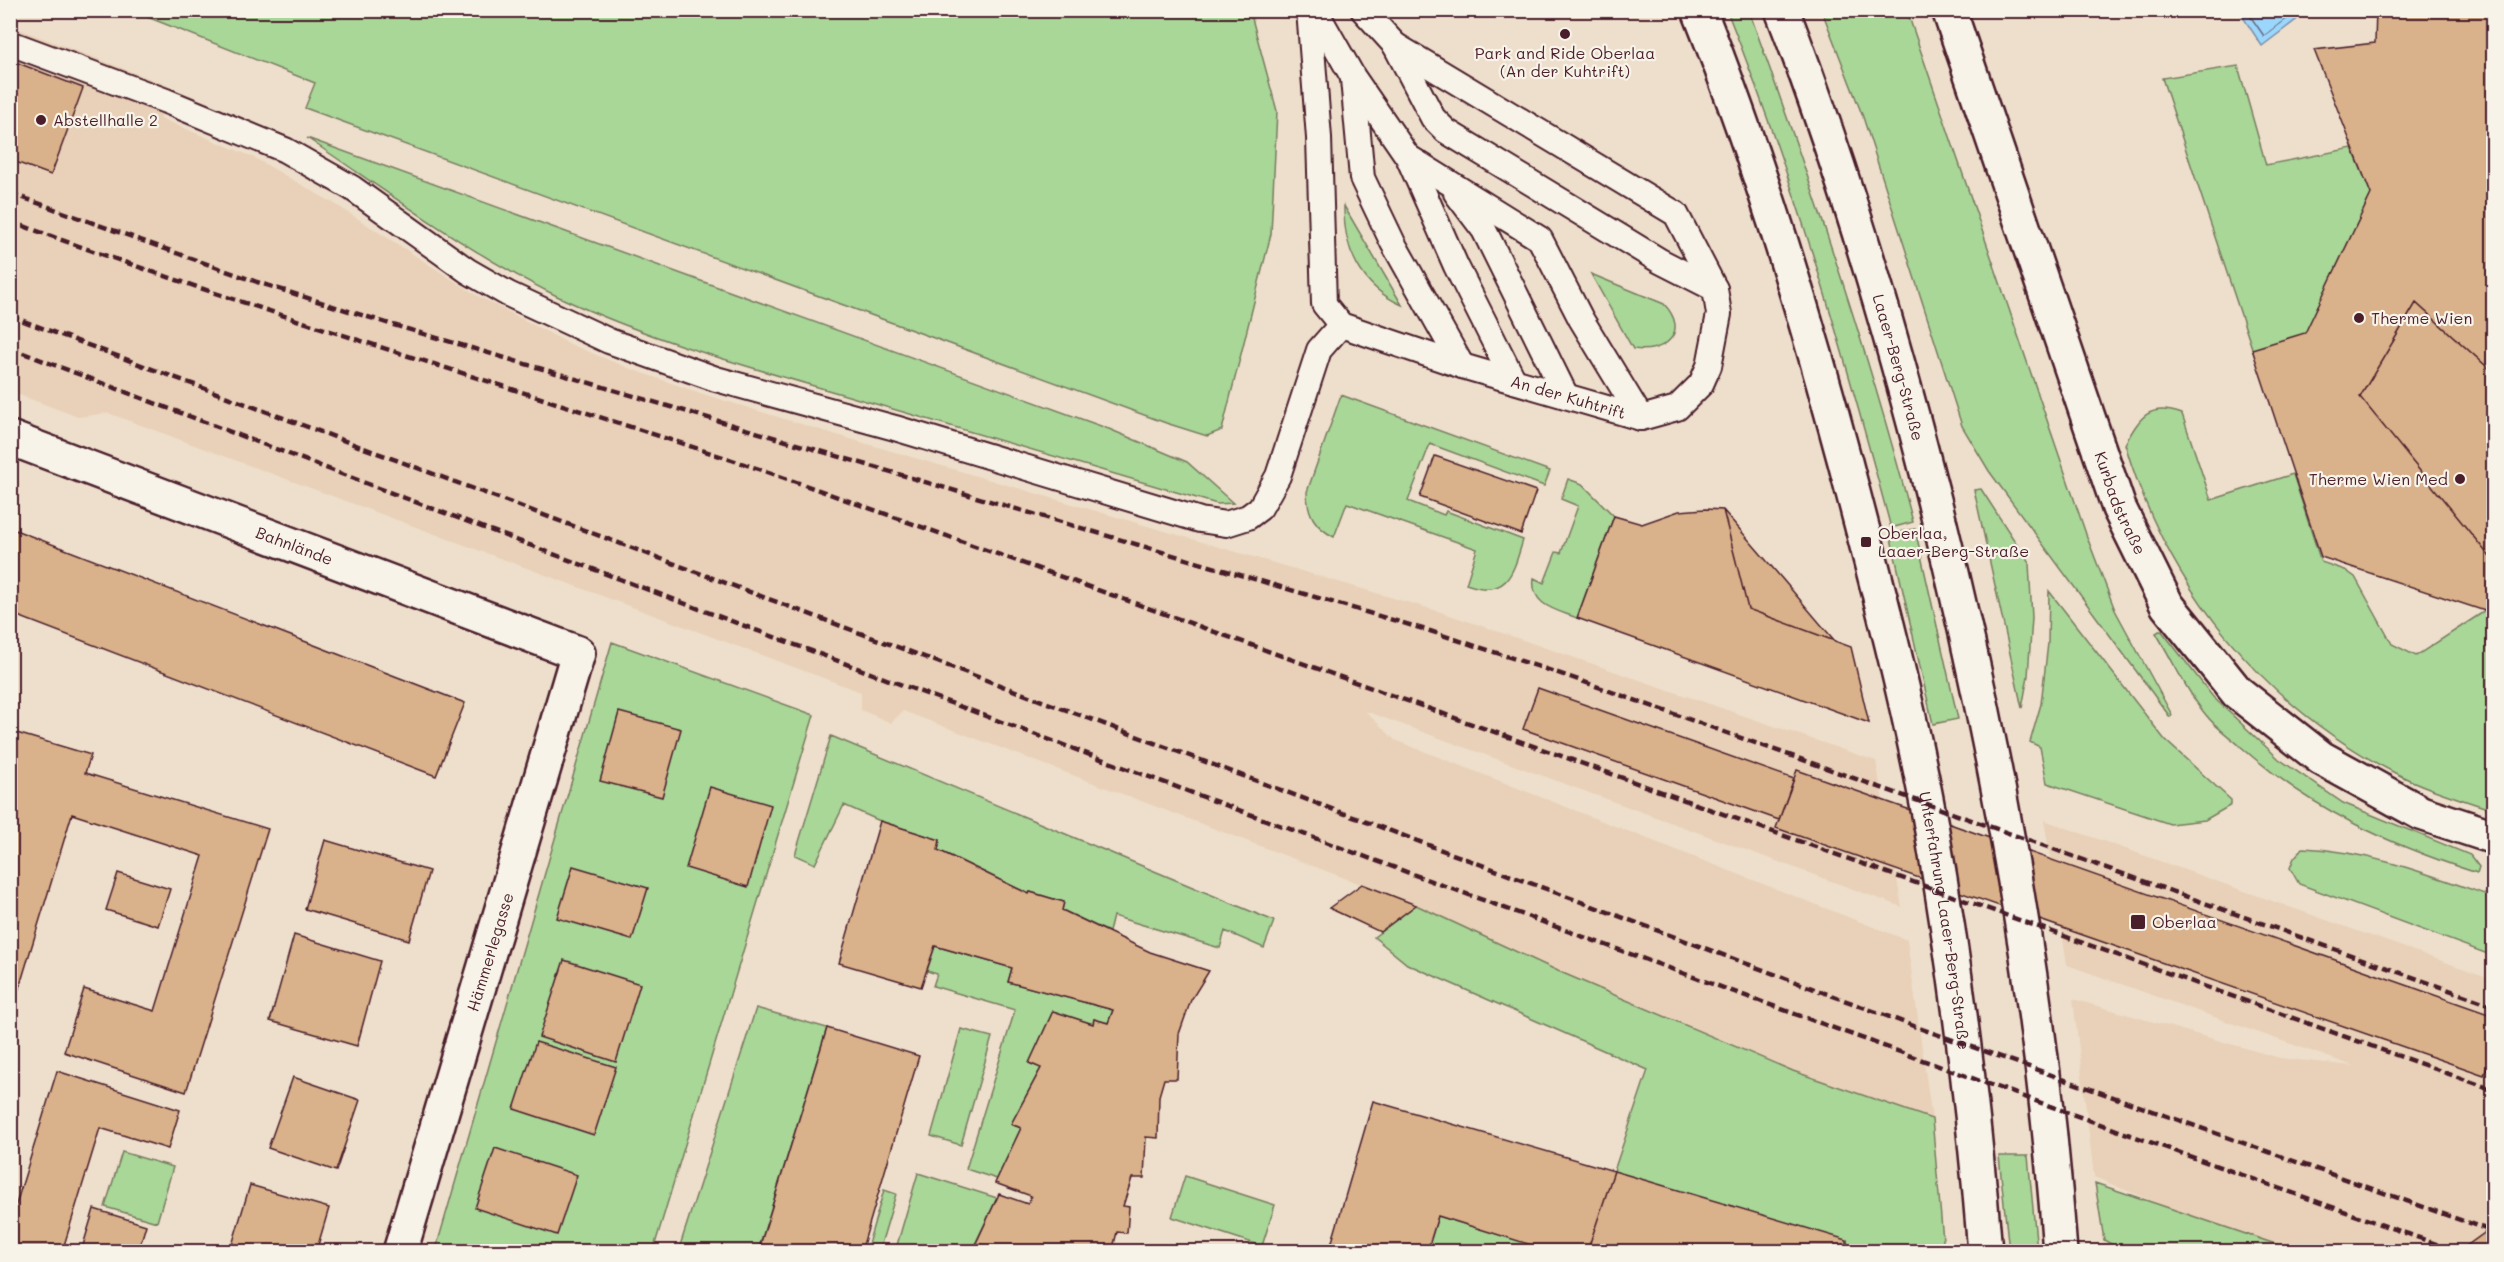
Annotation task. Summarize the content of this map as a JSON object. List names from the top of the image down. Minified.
{"streets":{"main road":["Laaer-Berg-Straße","Kurbadstraße","Bahnlände","Unterfahrung Laaer-Berg-Straße","Hämmerlegasse"],"lane":["An der Kuhtrift"]},"crossings":[["Bahnlände","Hämmerlegasse"]],"places":{"other":["Park and Ride Oberlaa (An der Kuhtrift)","Abstellhalle 2","Therme Wien","Therme Wien Med"],"transit":["Oberlaa, Laaer-Berg-Straße","Oberlaa"]}}
